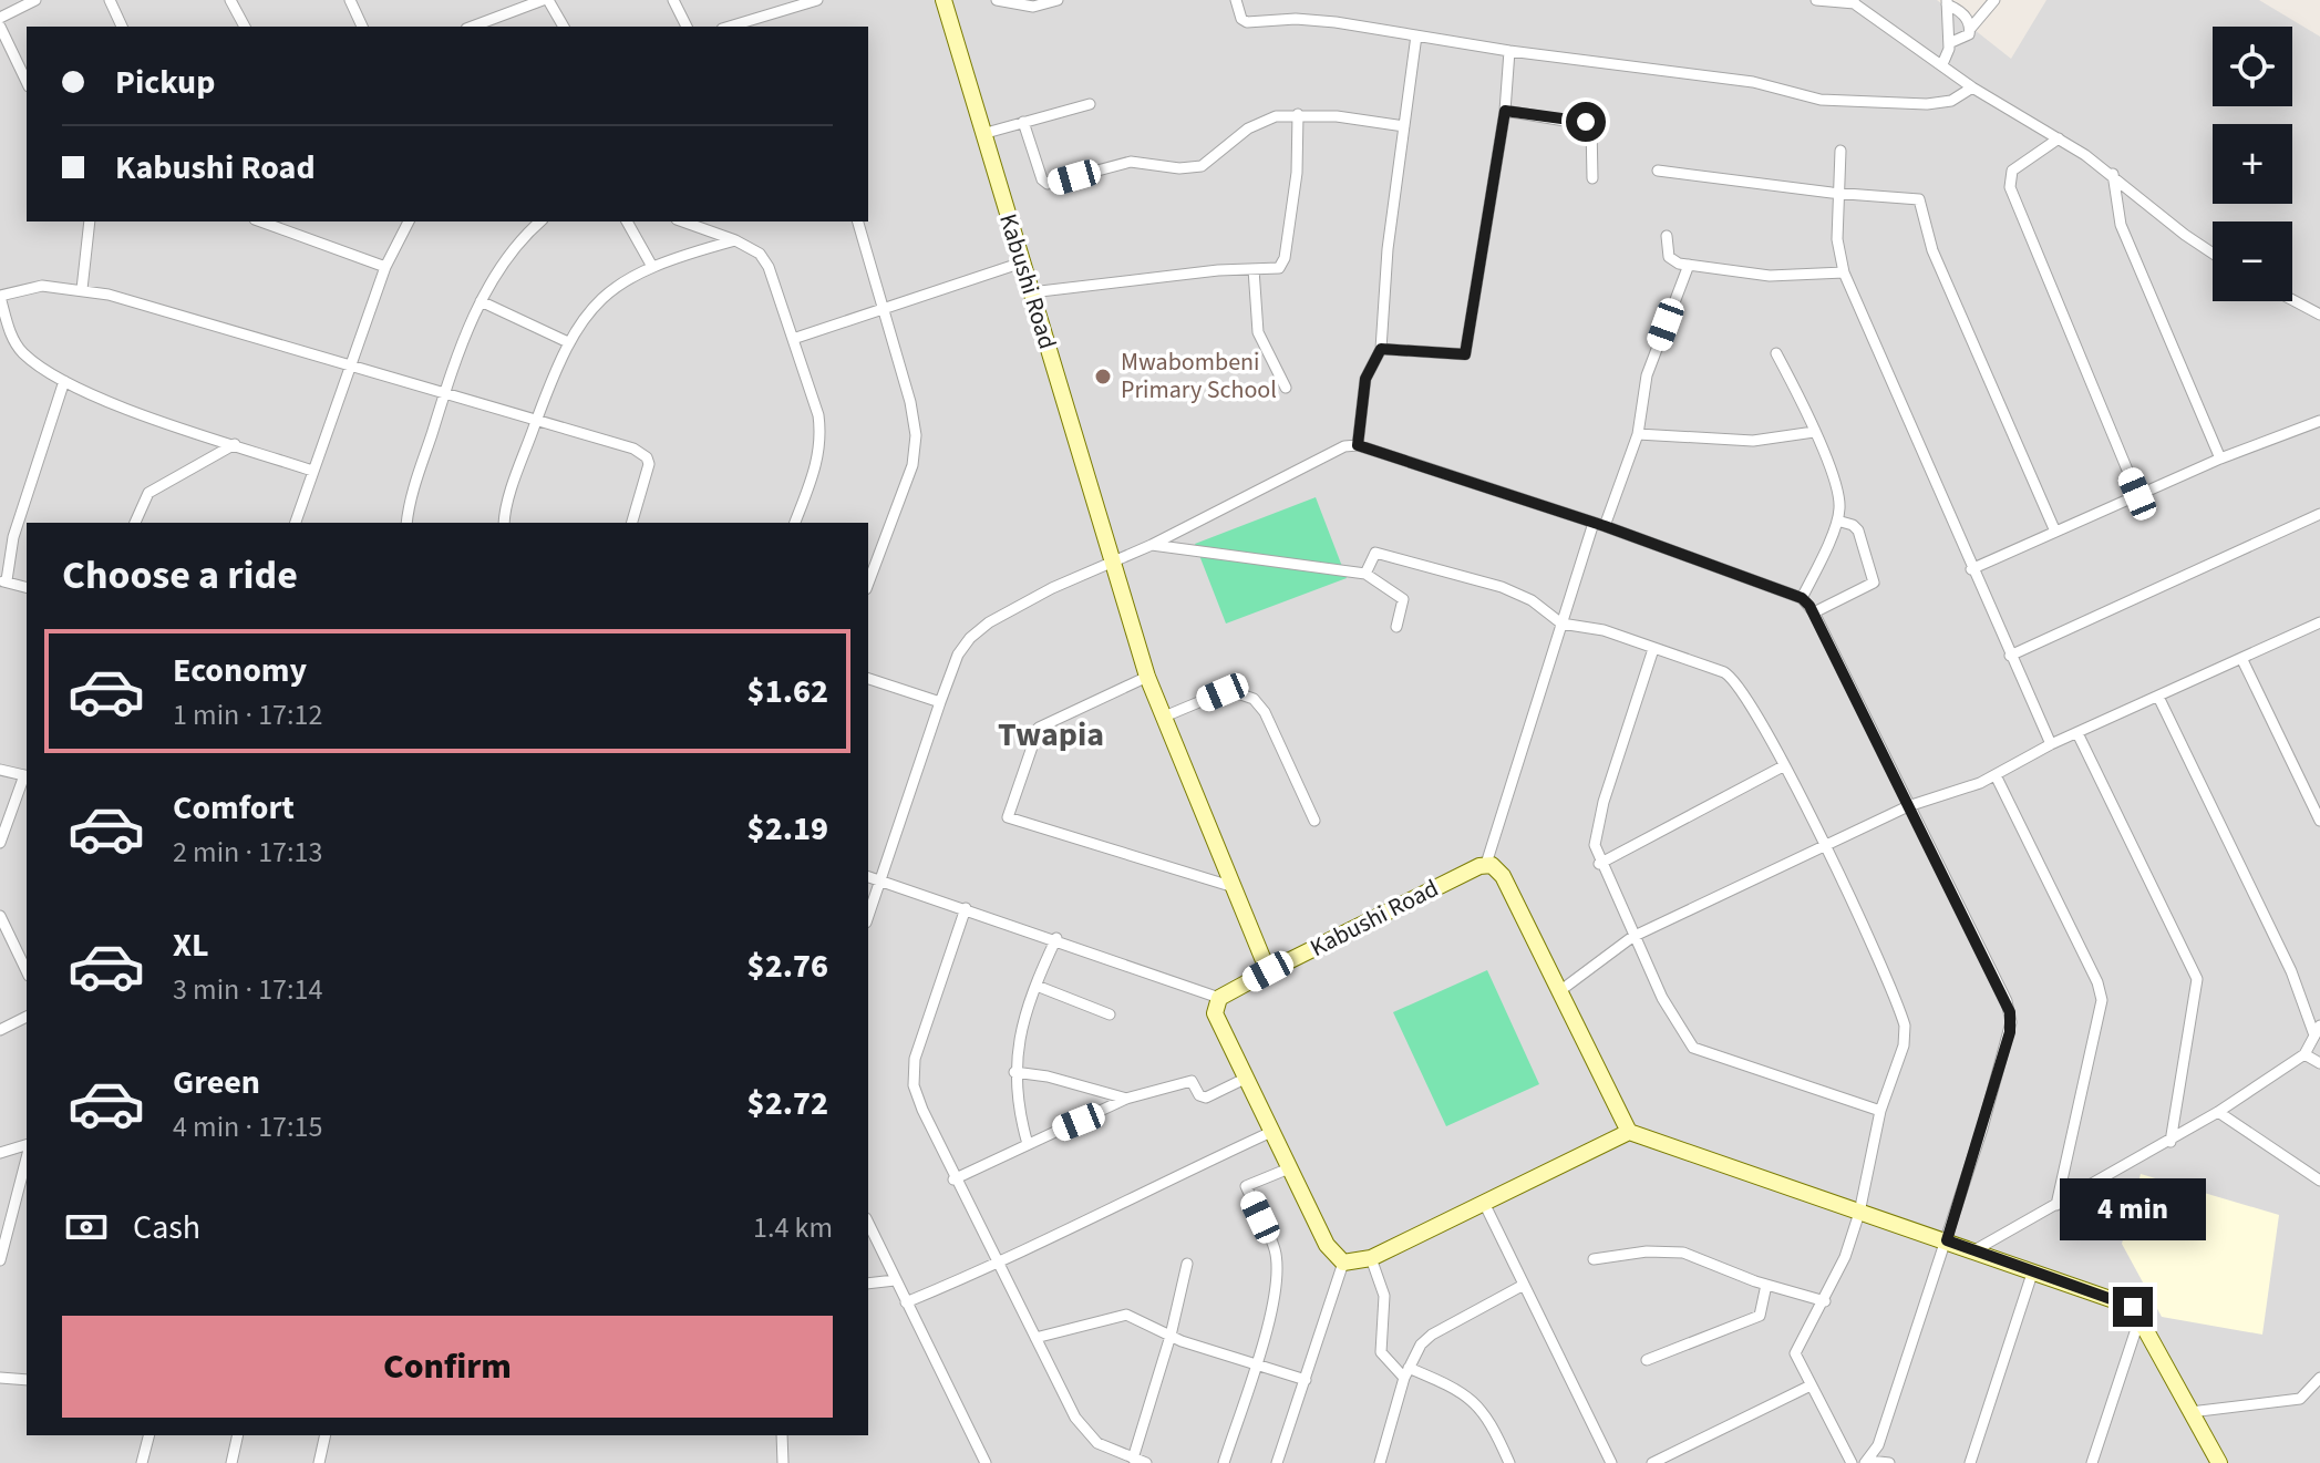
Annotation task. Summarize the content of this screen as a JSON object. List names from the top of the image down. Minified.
{"streets":{"main road":["Kabushi Road"]},"districts":["Twapia"],"places":["Mwabombeni Primary School"],"page":{"map_buttons":["+","−"],"banner":["Pickup","Kabushi Road"],"heading":"Choose a ride","list":[{"name":"Economy","note":"1 min · 17:12","value":"$1.62"},{"name":"Comfort","note":"2 min · 17:13","value":"$2.19"},{"name":"XL","note":"3 min · 17:14","value":"$2.76"},{"name":"Green","note":"4 min · 17:15","value":"$2.72"}],"bubble":"4 min","pay":["Cash","1.4 km"],"buttons":"Confirm"}}
